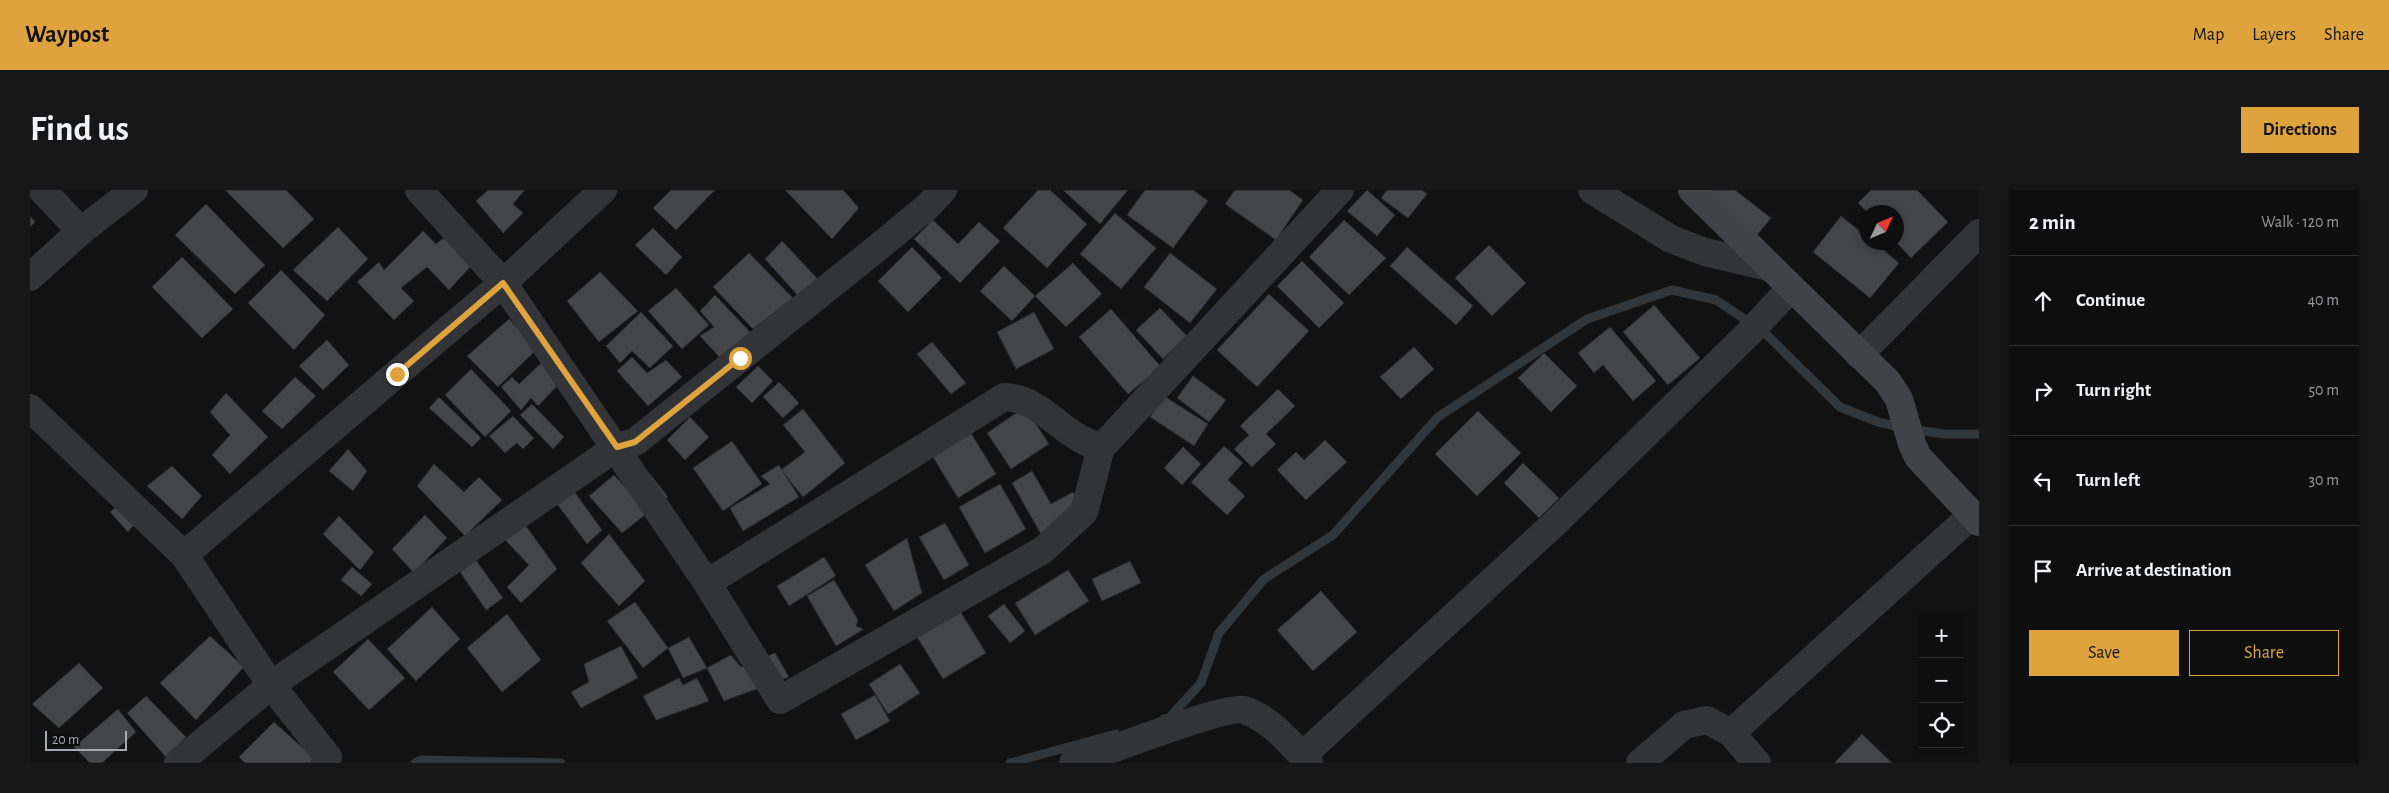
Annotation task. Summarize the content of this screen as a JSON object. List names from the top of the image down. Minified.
{"scale_bar":"20 m","north":"top right","page":{"header":"Waypost","nav":["Map","Layers","Share"],"buttons":["Directions",["Save","Share"]],"title":"Find us","heading":["2 min","Walk · 120 m"],"list":[["Continue","40 m"],["Turn right","50 m"],["Turn left","30 m"],"Arrive at destination"],"map_buttons":["+","−"],"scale":"20 m"}}
